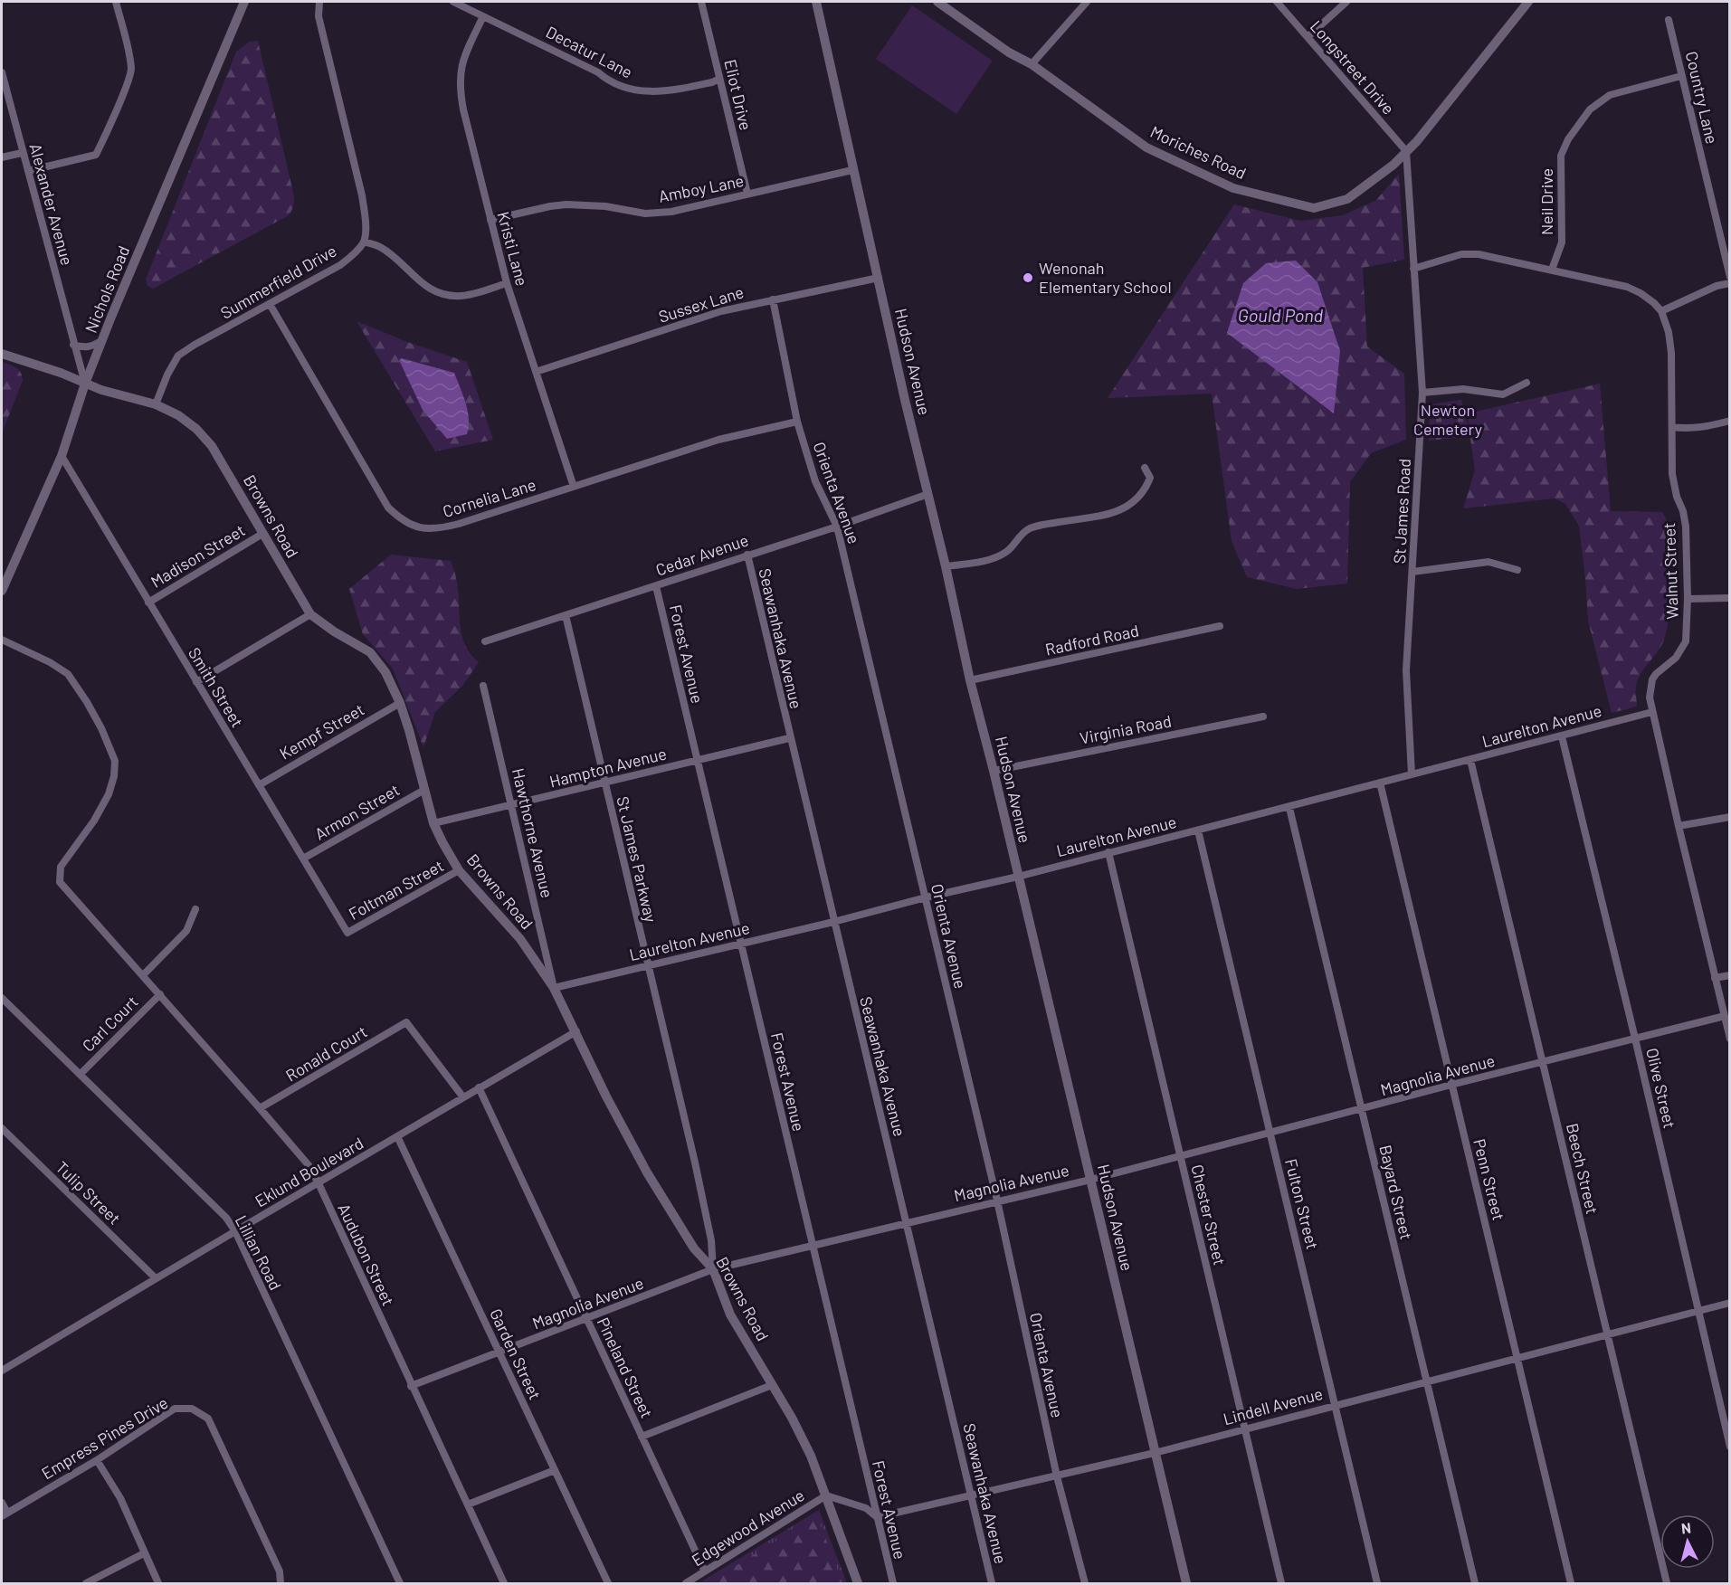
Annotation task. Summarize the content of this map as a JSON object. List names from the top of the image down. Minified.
{"streets":{"street":["Decatur Lane","Longstreet Drive","Eliot Drive","Country Lane","Moriches Road","Amboy Lane","Neil Drive","Alexander Avenue","Kristi Lane","Summerfield Drive","Nichols Road","Sussex Lane","Hudson Avenue","Orienta Avenue","Cornelia Lane","St James Road","Browns Road","Cedar Avenue","Madison Street","Walnut Street","Seawanhaka Avenue","Radford Road","Forest Avenue","Smith Street","Laurelton Avenue","Virginia Road","Kempf Street","Hampton Avenue","Armon Street","Hawthorne Avenue","St James Parkway","Foltman Street","Carl Court","Ronald Court","Magnolia Avenue","Olive Street","Beech Street","Eklund Boulevard","Penn Street","Bayard Street","Tulip Street","Fulton Street","Chester Street","Lillian Road","Audubon Street","Garden Street","Pineland Street","Lindell Avenue","Empress Pines Drive","Edgewood Avenue"]},"crossings":[["Decatur Lane","Eliot Drive"],["Decatur Lane","Kristi Lane"],["Longstreet Drive","Moriches Road"],["Longstreet Drive","St James Road"],["Eliot Drive","Amboy Lane"],["Country Lane","Neil Drive"],["Moriches Road","St James Road"],["Amboy Lane","Kristi Lane"],["Amboy Lane","Hudson Avenue"],["Alexander Avenue","Nichols Road"],["Alexander Avenue","Browns Road"],["Kristi Lane","Sussex Lane"],["Kristi Lane","Cornelia Lane"],["Summerfield Drive","Cornelia Lane"],["Summerfield Drive","Browns Road"],["Nichols Road","Browns Road"],["Nichols Road","Smith Street"],["Sussex Lane","Hudson Avenue"],["Sussex Lane","Orienta Avenue"],["Hudson Avenue","Cedar Avenue"],["Hudson Avenue","Radford Road"],["Hudson Avenue","Laurelton Avenue"],["Hudson Avenue","Virginia Road"],["Hudson Avenue","Magnolia Avenue"],["Hudson Avenue","Lindell Avenue"],["Orienta Avenue","Cornelia Lane"],["Orienta Avenue","Cedar Avenue"],["Orienta Avenue","Laurelton Avenue"],["Orienta Avenue","Magnolia Avenue"],["Orienta Avenue","Lindell Avenue"],["St James Road","Laurelton Avenue"],["Browns Road","Madison Street"],["Browns Road","Laurelton Avenue"],["Browns Road","Kempf Street"],["Browns Road","Hampton Avenue"],["Browns Road","Armon Street"],["Browns Road","Hawthorne Avenue"],["Browns Road","St James Parkway"],["Browns Road","Foltman Street"],["Browns Road","Magnolia Avenue"],["Browns Road","Eklund Boulevard"],["Browns Road","Edgewood Avenue"],["Cedar Avenue","Seawanhaka Avenue"],["Cedar Avenue","Forest Avenue"],["Cedar Avenue","St James Parkway"],["Madison Street","Smith Street"],["Walnut Street","Laurelton Avenue"],["Walnut Street","Magnolia Avenue"],["Seawanhaka Avenue","Laurelton Avenue"],["Seawanhaka Avenue","Hampton Avenue"],["Seawanhaka Avenue","Magnolia Avenue"],["Seawanhaka Avenue","Lindell Avenue"],["Forest Avenue","Laurelton Avenue"],["Forest Avenue","Hampton Avenue"],["Forest Avenue","Magnolia Avenue"],["Forest Avenue","Lindell Avenue"],["Smith Street","Kempf Street"],["Smith Street","Armon Street"],["Smith Street","Foltman Street"],["Laurelton Avenue","Hawthorne Avenue"],["Laurelton Avenue","St James Parkway"],["Laurelton Avenue","Olive Street"],["Laurelton Avenue","Beech Street"],["Laurelton Avenue","Penn Street"],["Laurelton Avenue","Bayard Street"],["Laurelton Avenue","Fulton Street"],["Laurelton Avenue","Chester Street"],["Hampton Avenue","Hawthorne Avenue"],["Hampton Avenue","St James Parkway"],["St James Parkway","Magnolia Avenue"],["Carl Court","Lillian Road"],["Carl Court","Audubon Street"],["Ronald Court","Eklund Boulevard"],["Ronald Court","Audubon Street"],["Magnolia Avenue","Olive Street"],["Magnolia Avenue","Beech Street"],["Magnolia Avenue","Penn Street"],["Magnolia Avenue","Bayard Street"],["Magnolia Avenue","Fulton Street"],["Magnolia Avenue","Chester Street"],["Magnolia Avenue","Audubon Street"],["Magnolia Avenue","Garden Street"],["Magnolia Avenue","Pineland Street"],["Olive Street","Lindell Avenue"],["Beech Street","Lindell Avenue"],["Eklund Boulevard","Tulip Street"],["Eklund Boulevard","Lillian Road"],["Eklund Boulevard","Audubon Street"],["Eklund Boulevard","Garden Street"],["Eklund Boulevard","Pineland Street"],["Penn Street","Lindell Avenue"],["Bayard Street","Lindell Avenue"],["Fulton Street","Lindell Avenue"],["Chester Street","Lindell Avenue"],["Pineland Street","Edgewood Avenue"]],"water":["Gould Pond"],"parks":["Newton Cemetery"],"places":["Wenonah Elementary School"],"north":"top"}
